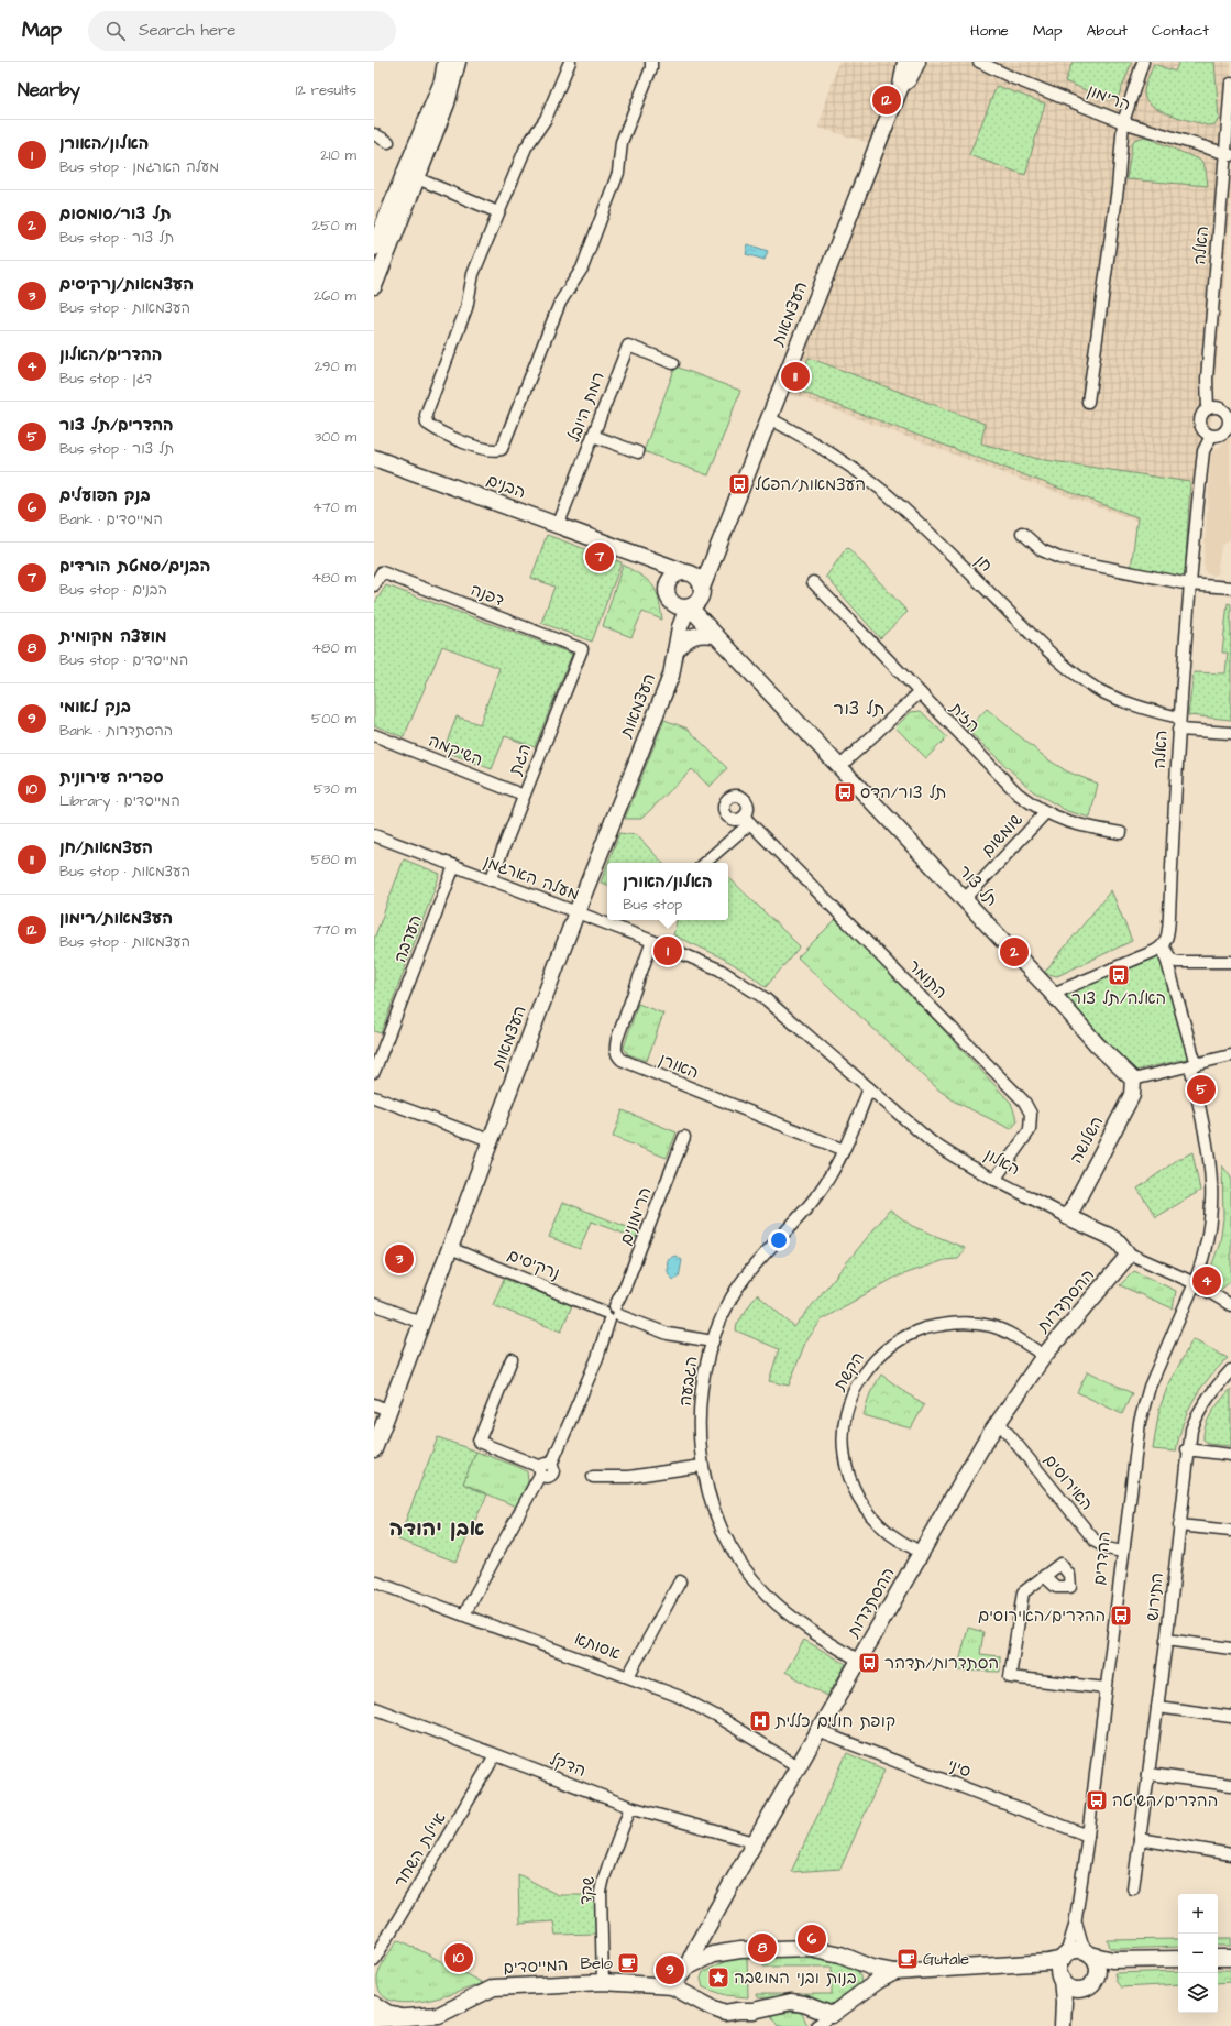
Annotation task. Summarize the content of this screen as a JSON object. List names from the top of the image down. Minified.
{"streets":{"street":["הרימון","האלה","העצמאות","רמת היובל","הבנים","חן","דפנה","הזית","השיקמה","הגת","שומשום","מעלה הארגמן","תל צור","הערבה","התומר","האורן","השלושה","האלון","הרימונים","נרקיסים","ההסתדרות","הקשת","הגבעה","האירוסים","ההדרים","התירוש","אסותא","הדקל","סיני","איילת השחר","שקד","המייסדים"]},"crossings":[["הרימון","האלה"],["האלה","חן"],["האלה","ההדרים"],["העצמאות","הבנים"],["העצמאות","חן"],["העצמאות","מעלה הארגמן"],["העצמאות","תל צור"],["העצמאות","נרקיסים"],["רמת היובל","הבנים"],["הבנים","תל צור"],["דפנה","הגת"],["הזית","שומשום"],["השיקמה","הגת"],["הגת","מעלה הארגמן"],["שומשום","תל צור"],["מעלה הארגמן","הערבה"],["מעלה הארגמן","האורן"],["מעלה הארגמן","האלון"],["מעלה הארגמן","הגבעה"],["תל צור","השלושה"],["התומר","האלון"],["האורן","הגבעה"],["השלושה","האלון"],["האלון","ההסתדרות"],["האלון","הגבעה"],["הרימונים","נרקיסים"],["הרימונים","אסותא"],["נרקיסים","הגבעה"],["ההסתדרות","הקשת"],["ההסתדרות","הגבעה"],["ההסתדרות","האירוסים"],["ההסתדרות","אסותא"],["ההסתדרות","הדקל"],["ההסתדרות","סיני"],["ההסתדרות","המייסדים"],["האירוסים","ההדרים"],["ההדרים","סיני"],["הדקל","איילת השחר"],["הדקל","שקד"],["שקד","המייסדים"]],"districts":["תל צור","אבן יהודה"],"places":{"bus stop":["העצמאות/הפטל","תל צור/הדס","האלה/תל צור","ההדרים/האירוסים","הסתדרות/תדהר","ההדרים/השיטה"],"hospital":["קופת חולים כללית"],"cafe":["Gutale","Belo"],"place":["בנות ובני המושבה"]},"page":{"header":"Map","search":"Search here","nav":["Home","Map","About","Contact"],"heading":["Nearby","12 results"],"pins":["12","11","7","1","2","5","3","4","6","8","10","9"],"list":[{"mark":"1","name":"האלון/האורן","note":"Bus stop · מעלה הארגמן","value":"210 m"},{"mark":"2","name":"תל צור/סומסום","note":"Bus stop · תל צור","value":"250 m"},{"mark":"3","name":"העצמאות/נרקיסים","note":"Bus stop · העצמאות","value":"260 m"},{"mark":"4","name":"ההדרים/האלון","note":"Bus stop · דגן","value":"290 m"},{"mark":"5","name":"ההדרים/תל צור","note":"Bus stop · תל צור","value":"300 m"},{"mark":"6","name":"בנק הפועלים","note":"Bank · המייסדים","value":"470 m"},{"mark":"7","name":"הבנים/סמטת הורדים","note":"Bus stop · הבנים","value":"480 m"},{"mark":"8","name":"מועצה מקומית","note":"Bus stop · המייסדים","value":"480 m"},{"mark":"9","name":"בנק לאומי","note":"Bank · ההסתדרות","value":"500 m"},{"mark":"10","name":"ספריה עירונית","note":"Library · המייסדים","value":"530 m"},{"mark":"11","name":"העצמאות/חן","note":"Bus stop · העצמאות","value":"580 m"},{"mark":"12","name":"העצמאות/רימון","note":"Bus stop · העצמאות","value":"770 m"}],"popup":["האלון/האורן","Bus stop"],"map_buttons":["+","−"]}}
